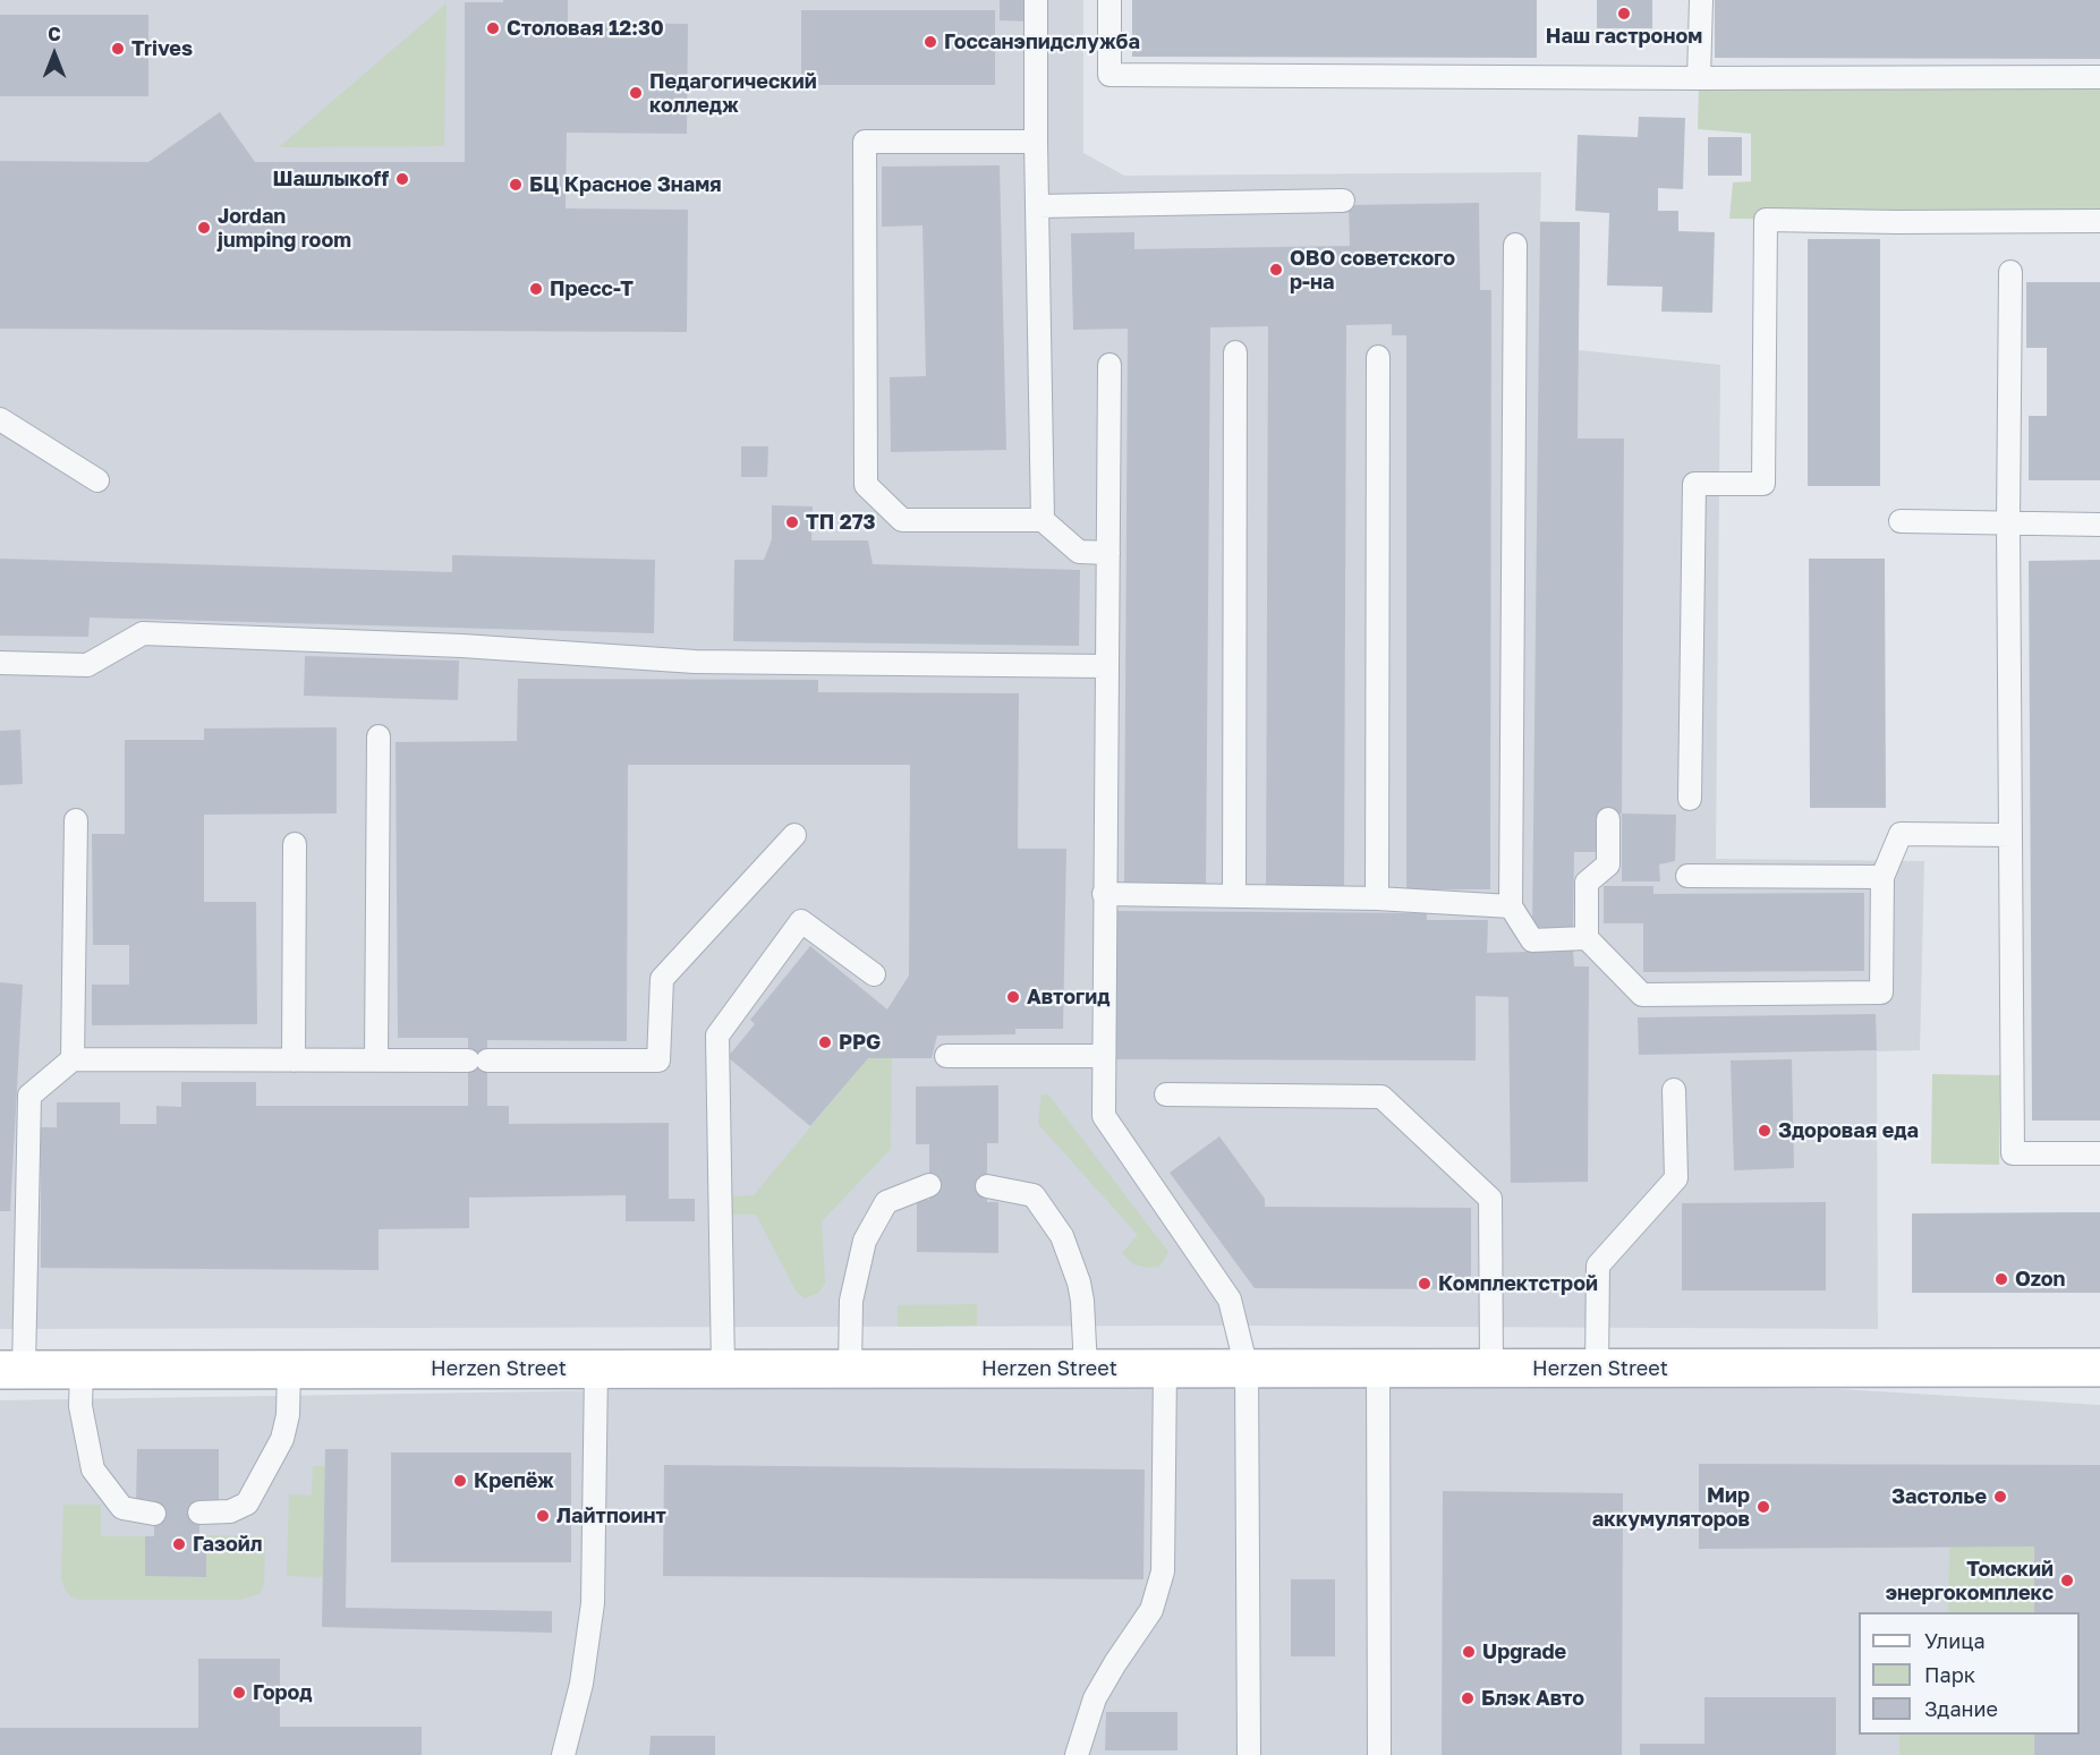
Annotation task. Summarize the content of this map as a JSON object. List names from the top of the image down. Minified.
{"streets":{"street":["Herzen Street"]},"places":["Наш гастроном","Столовая 12:30","Госсанэпидслужба","Trives","Педагогический колледж","Шашлыкoff","БЦ Красное Знамя","Jordan jumping room","ОВО советского р-на","Пресс-Т","ТП 273","Автогид","PPG","Здоровая еда","Ozon","Комплектстрой","Крепёж","Застолье","Мир аккумуляторов","Лайтпоинт","Газойл","Томский энергокомплекс","Upgrade","Город","Блэк Авто"],"legend":["Улица","Парк","Здание"],"north":"top"}
